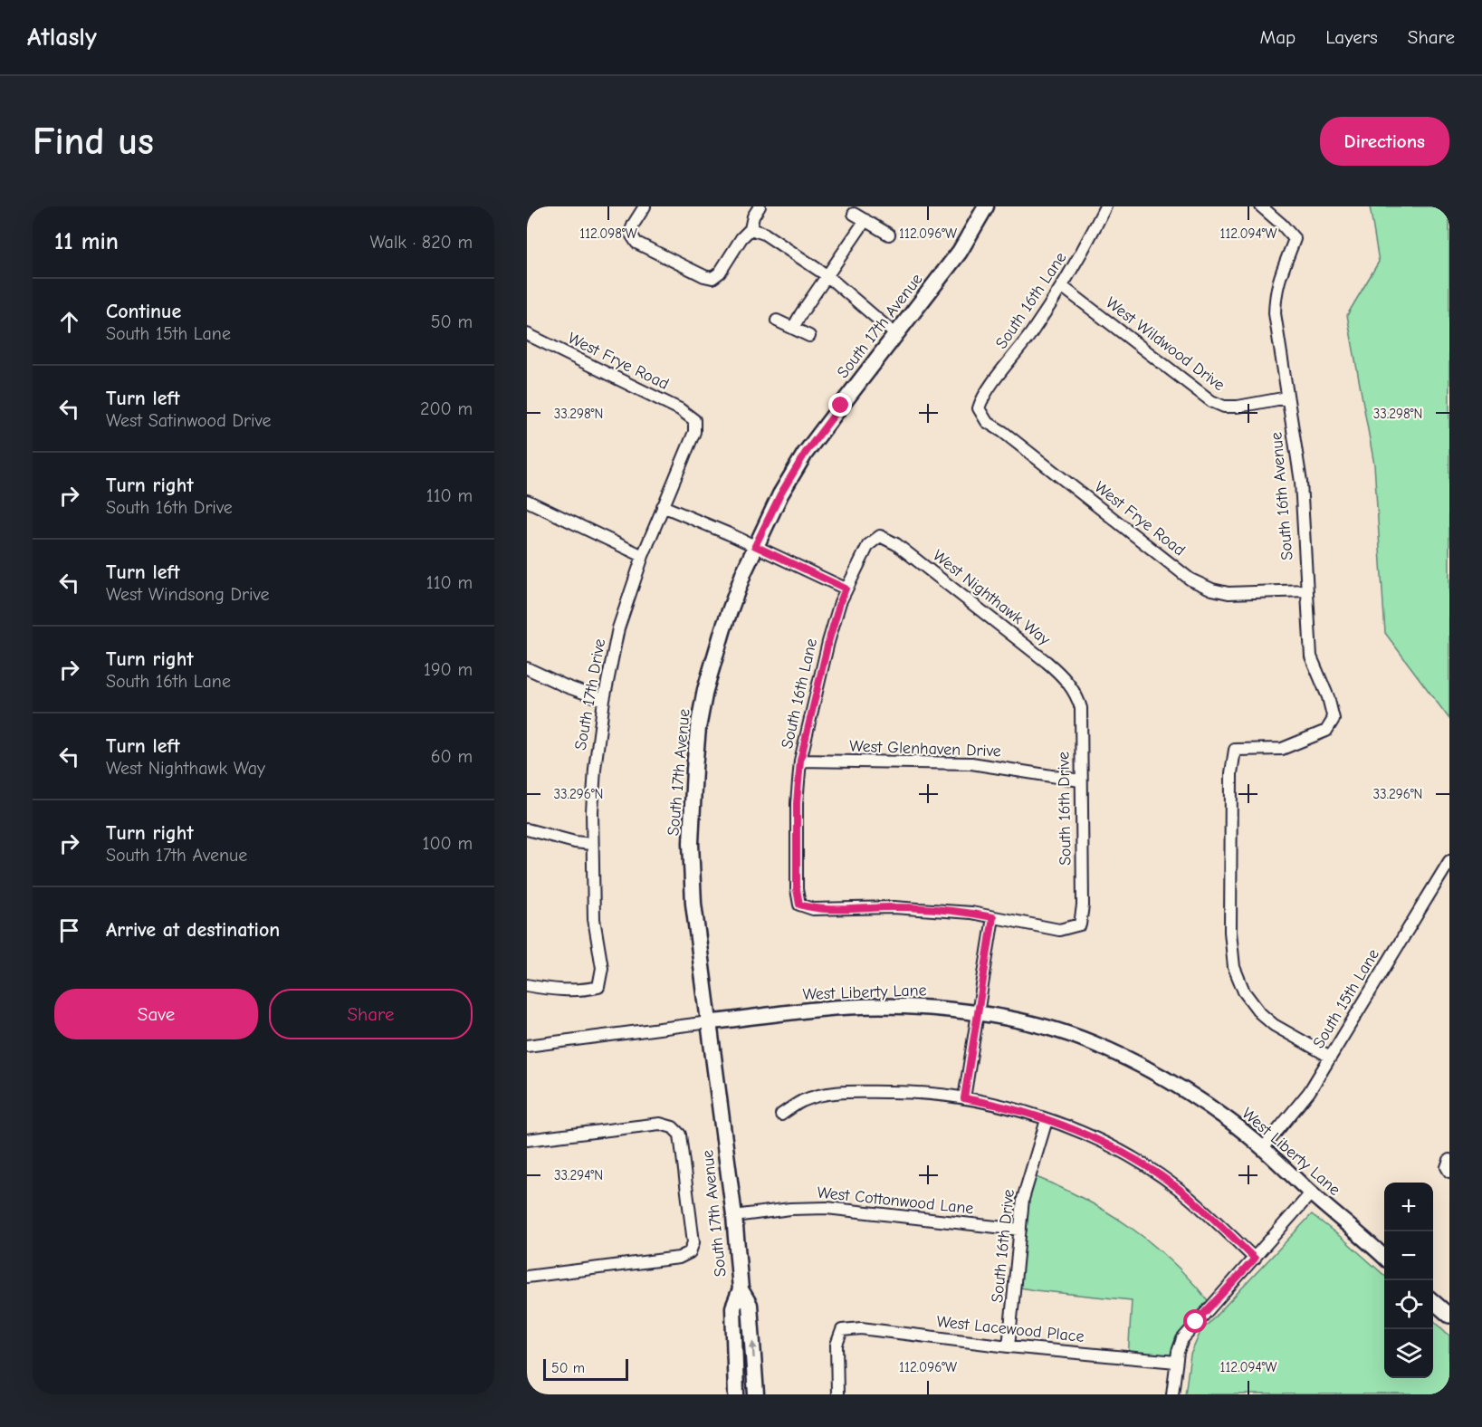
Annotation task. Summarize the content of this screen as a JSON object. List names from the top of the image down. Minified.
{"streets":{"main road":["South 17th Avenue"],"street":["South 16th Lane","West Wildwood Drive","West Frye Road","South 16th Avenue","West Nighthawk Way","South 17th Drive","West Glenhaven Drive","South 16th Drive","West Liberty Lane","South 15th Lane","West Cottonwood Lane","West Lacewood Place"]},"crossings":[["South 16th Lane","West Wildwood Drive"],["South 16th Lane","West Frye Road"],["South 16th Lane","West Nighthawk Way"],["South 16th Lane","West Glenhaven Drive"],["South 16th Lane","South 16th Drive"],["South 17th Avenue","West Liberty Lane"],["South 17th Avenue","West Cottonwood Lane"],["West Wildwood Drive","South 16th Avenue"],["West Frye Road","South 16th Avenue"],["West Frye Road","South 17th Drive"],["South 16th Avenue","South 15th Lane"],["West Nighthawk Way","South 16th Drive"],["West Glenhaven Drive","South 16th Drive"],["South 16th Drive","West Cottonwood Lane"],["South 16th Drive","West Lacewood Place"],["West Liberty Lane","South 15th Lane"]],"scale_bar":"50 m","page":{"header":"Atlasly","nav":["Map","Layers","Share"],"buttons":["Directions",["Save","Share"]],"title":"Find us","heading":["11 min","Walk · 820 m"],"list":[["Continue","South 15th Lane","50 m"],["Turn left","West Satinwood Drive","200 m"],["Turn right","South 16th Drive","110 m"],["Turn left","West Windsong Drive","110 m"],["Turn right","South 16th Lane","190 m"],["Turn left","West Nighthawk Way","60 m"],["Turn right","South 17th Avenue","100 m"],"Arrive at destination"],"map_buttons":["+","−"],"scale":"50 m"},"coordinates":["112.098°W","112.096°W","112.094°W","33.298°N","33.296°N","33.294°N"]}
